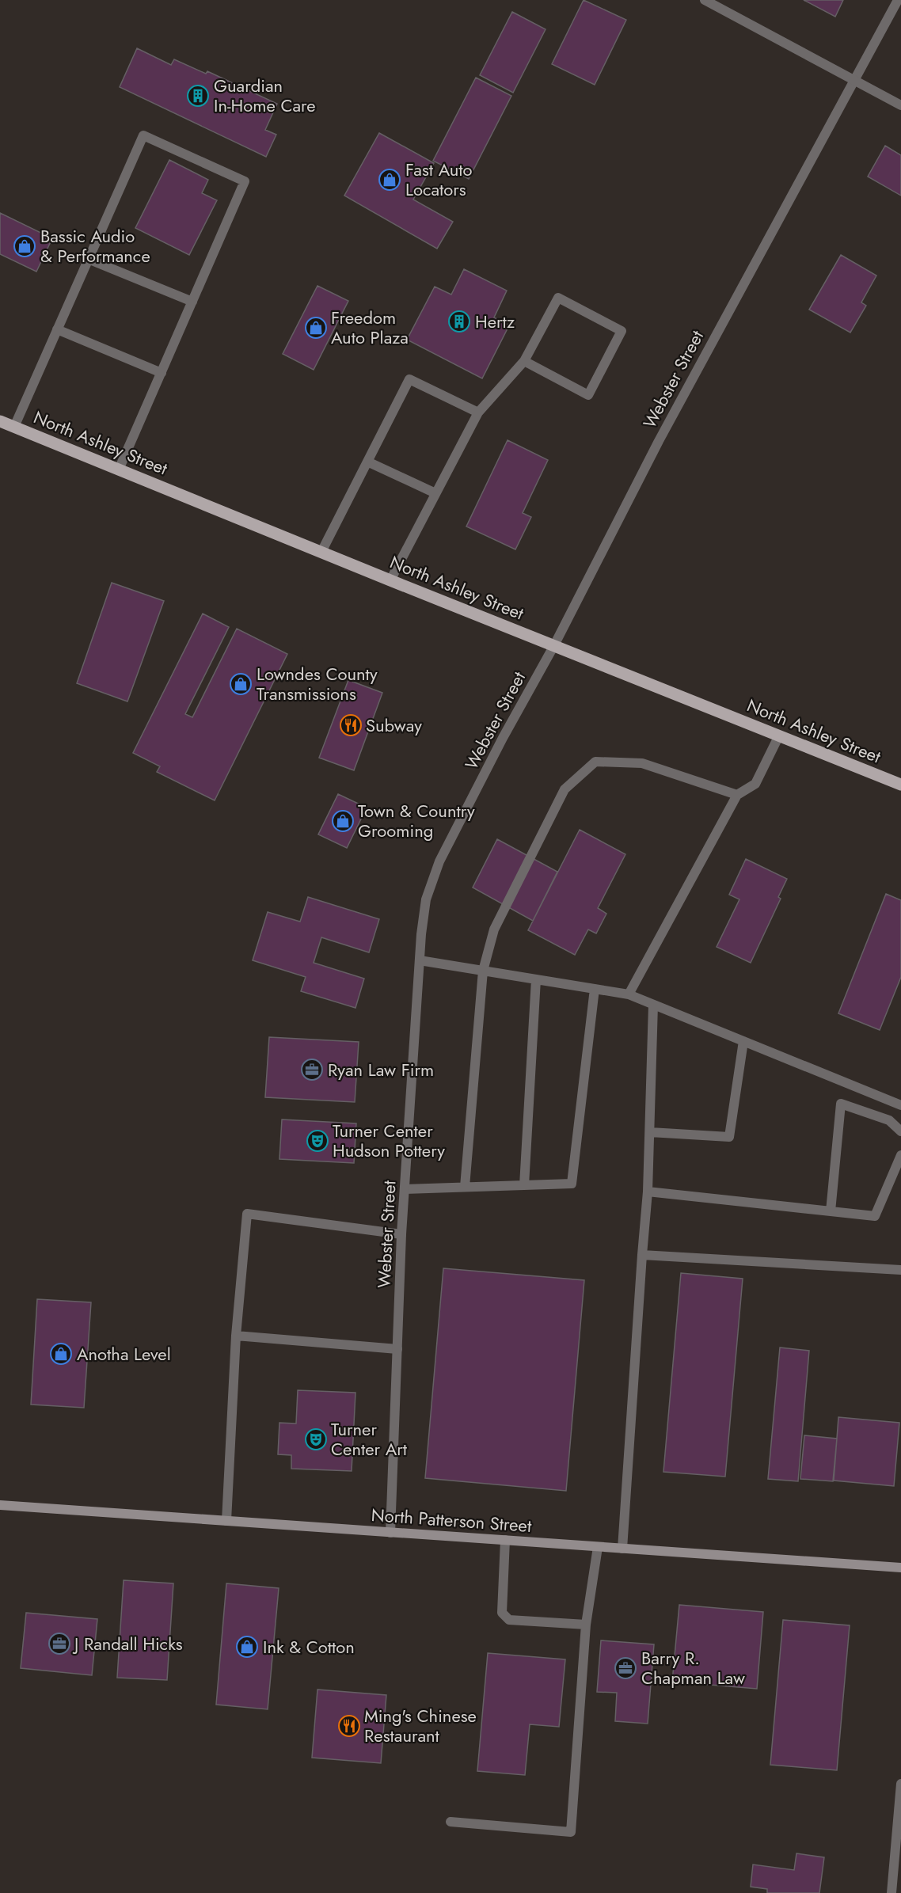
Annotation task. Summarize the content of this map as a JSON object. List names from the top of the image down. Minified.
{"streets":{"main road":["North Ashley Street","North Patterson Street"],"street":["Webster Street"]},"crossings":[["Webster Street","North Ashley Street"],["Webster Street","North Patterson Street"]],"places":{"building":["Guardian In-Home Care","Hertz"],"shop":["Fast Auto Locators","Bassic Audio & Performance","Freedom Auto Plaza","Lowndes County Transmissions","Town & Country Grooming","Anotha Level","Ink & Cotton"],"restaurant":["Subway","Ming's Chinese Restaurant"],"office":["Ryan Law Firm","J Randall Hicks","Barry R. Chapman Law"],"theatre":["Turner Center Hudson Pottery","Turner Center Art"]}}
